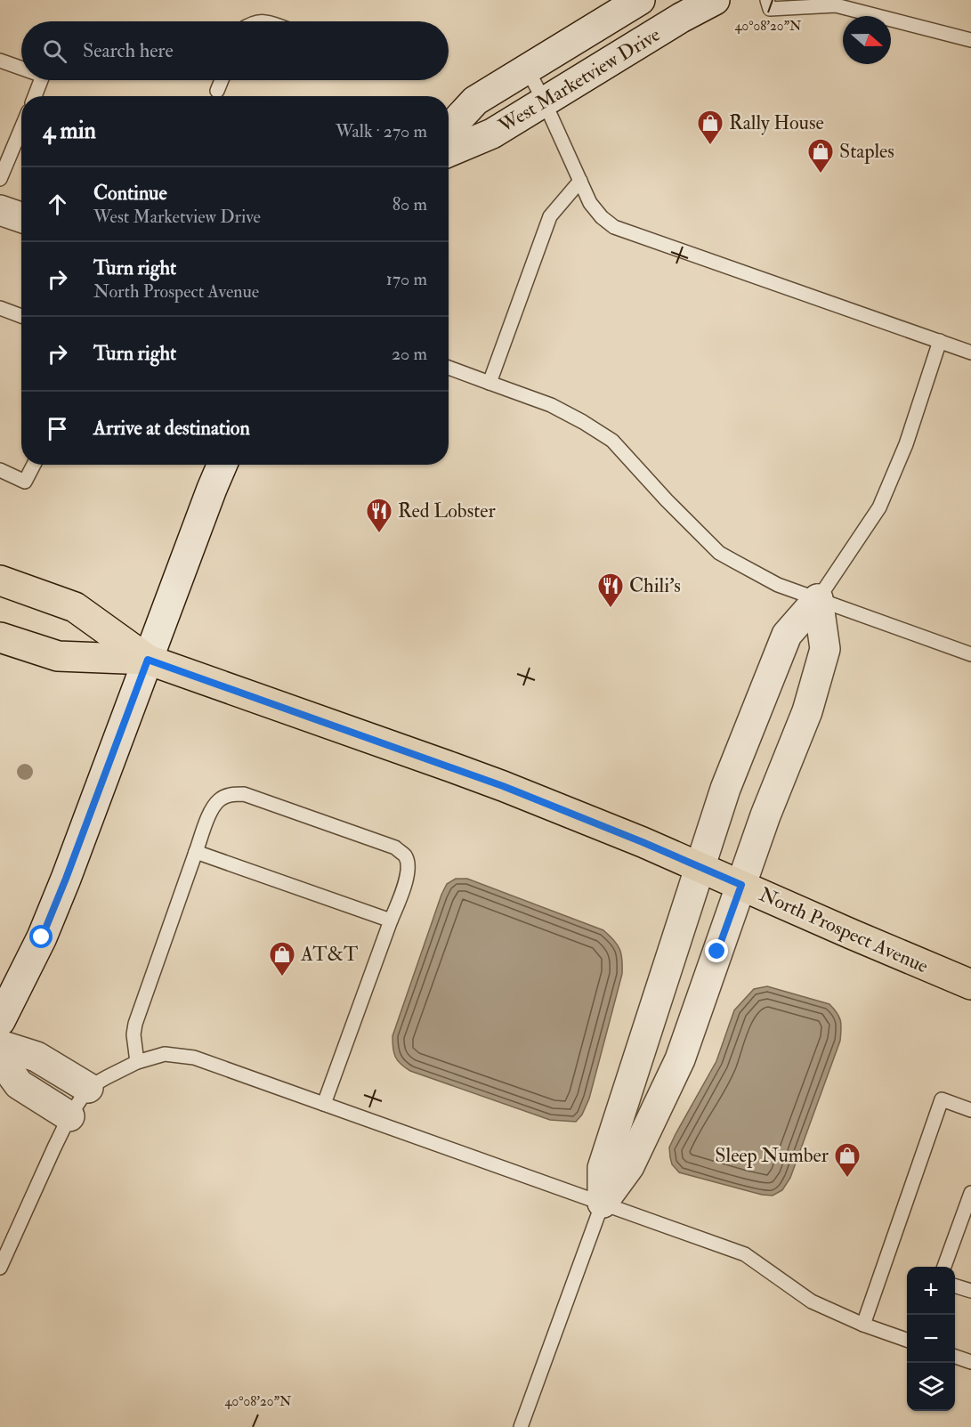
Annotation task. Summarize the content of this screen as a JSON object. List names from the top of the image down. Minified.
{"streets":{"main road":["North Prospect Avenue"],"street":["West Marketview Drive"]},"places":{"shop":["Rally House","Staples","AT&T","Sleep Number"],"restaurant":["Red Lobster","Chili's"]},"north":"right","page":{"search":"Search here","heading":["4 min","Walk · 270 m"],"list":[["Continue","West Marketview Drive","80 m"],["Turn right","North Prospect Avenue","170 m"],["Turn right","20 m"],"Arrive at destination"],"map_buttons":["+","−"]},"coordinates":["40°08'20\"N"]}
